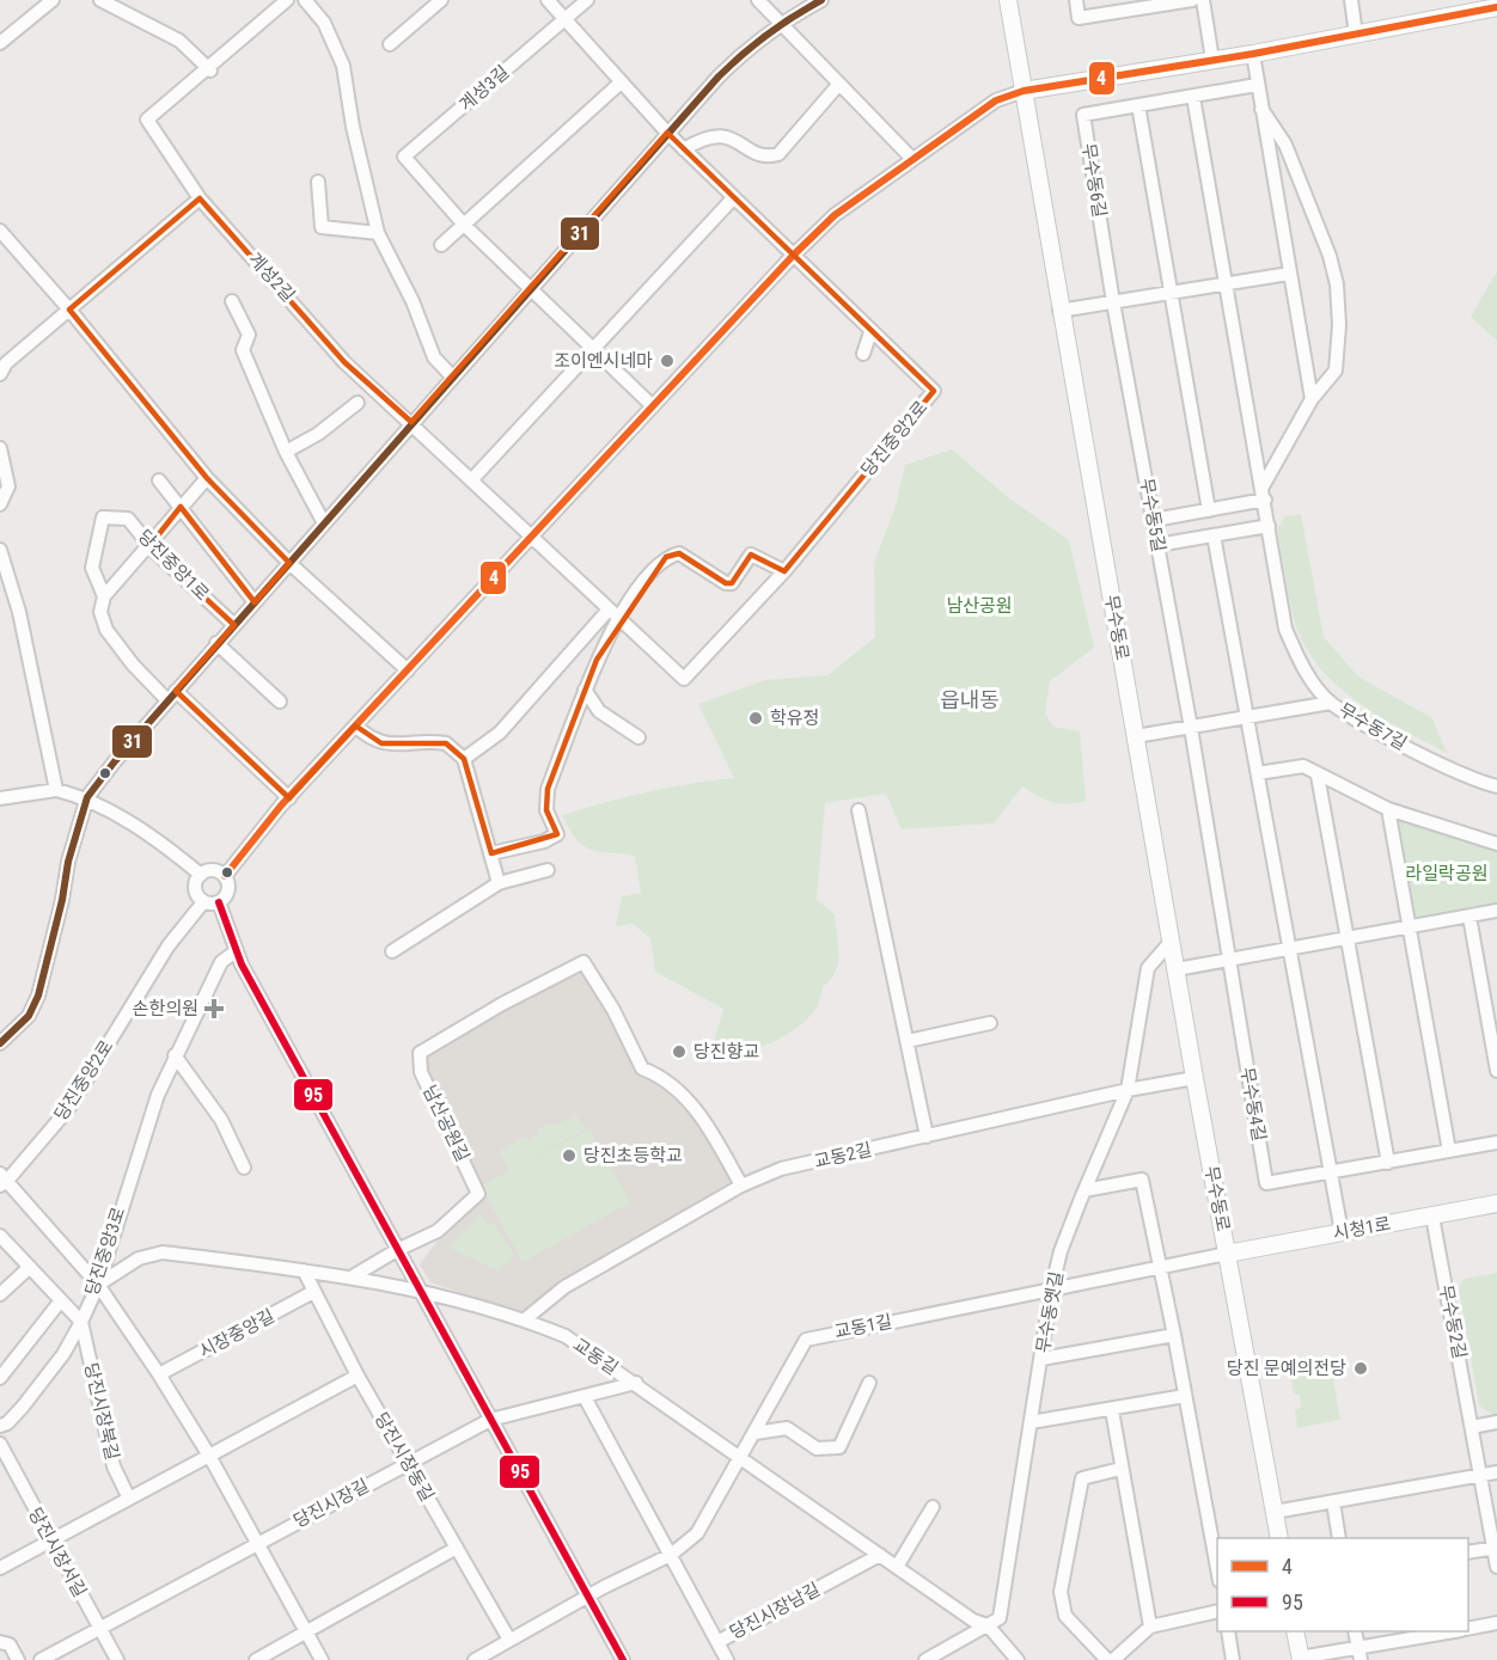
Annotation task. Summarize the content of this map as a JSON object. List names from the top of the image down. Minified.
{"streets":{"street":["계성3길","무수동6길","계성2길","당진중앙2로","무수동5길","당진중앙1로","무수동로","무수동7길","무수동4길","남산공원길","교동2길","시청1로","당진중앙3로","무수동옛길","무수동2길","교동1길","시장중앙길","교동길","당진시장북길","당진시장동길","당진시장길","당진시장서길","당진시장남길"]},"crossings":[["무수동6길","무수동5길"],["당진중앙2로","당진중앙3로"],["당진중앙2로","교동길"],["무수동5길","무수동4길"],["무수동로","교동2길"],["무수동로","시청1로"],["무수동로","무수동옛길"],["무수동로","교동1길"],["남산공원길","교동2길"],["교동2길","무수동옛길"],["교동2길","교동길"],["시청1로","무수동2길"],["당진중앙3로","교동길"],["당진중앙3로","당진시장북길"],["무수동옛길","교동1길"],["무수동옛길","교동길"],["교동1길","교동길"],["시장중앙길","당진시장동길"],["교동길","당진시장동길"],["교동길","당진시장길"],["교동길","당진시장남길"],["당진시장동길","당진시장길"],["당진시장길","당진시장서길"],["당진시장길","당진시장남길"]],"districts":["읍내동"],"parks":["남산공원","라일락공원"],"places":{"other":["조이엔시네마","학유정","당진향교","당진초등학교","당진 문예의전당"],"health":["손한의원"]},"lines":["transit line 31","transit line 4","transit line 95"],"legend":["4","95"]}
